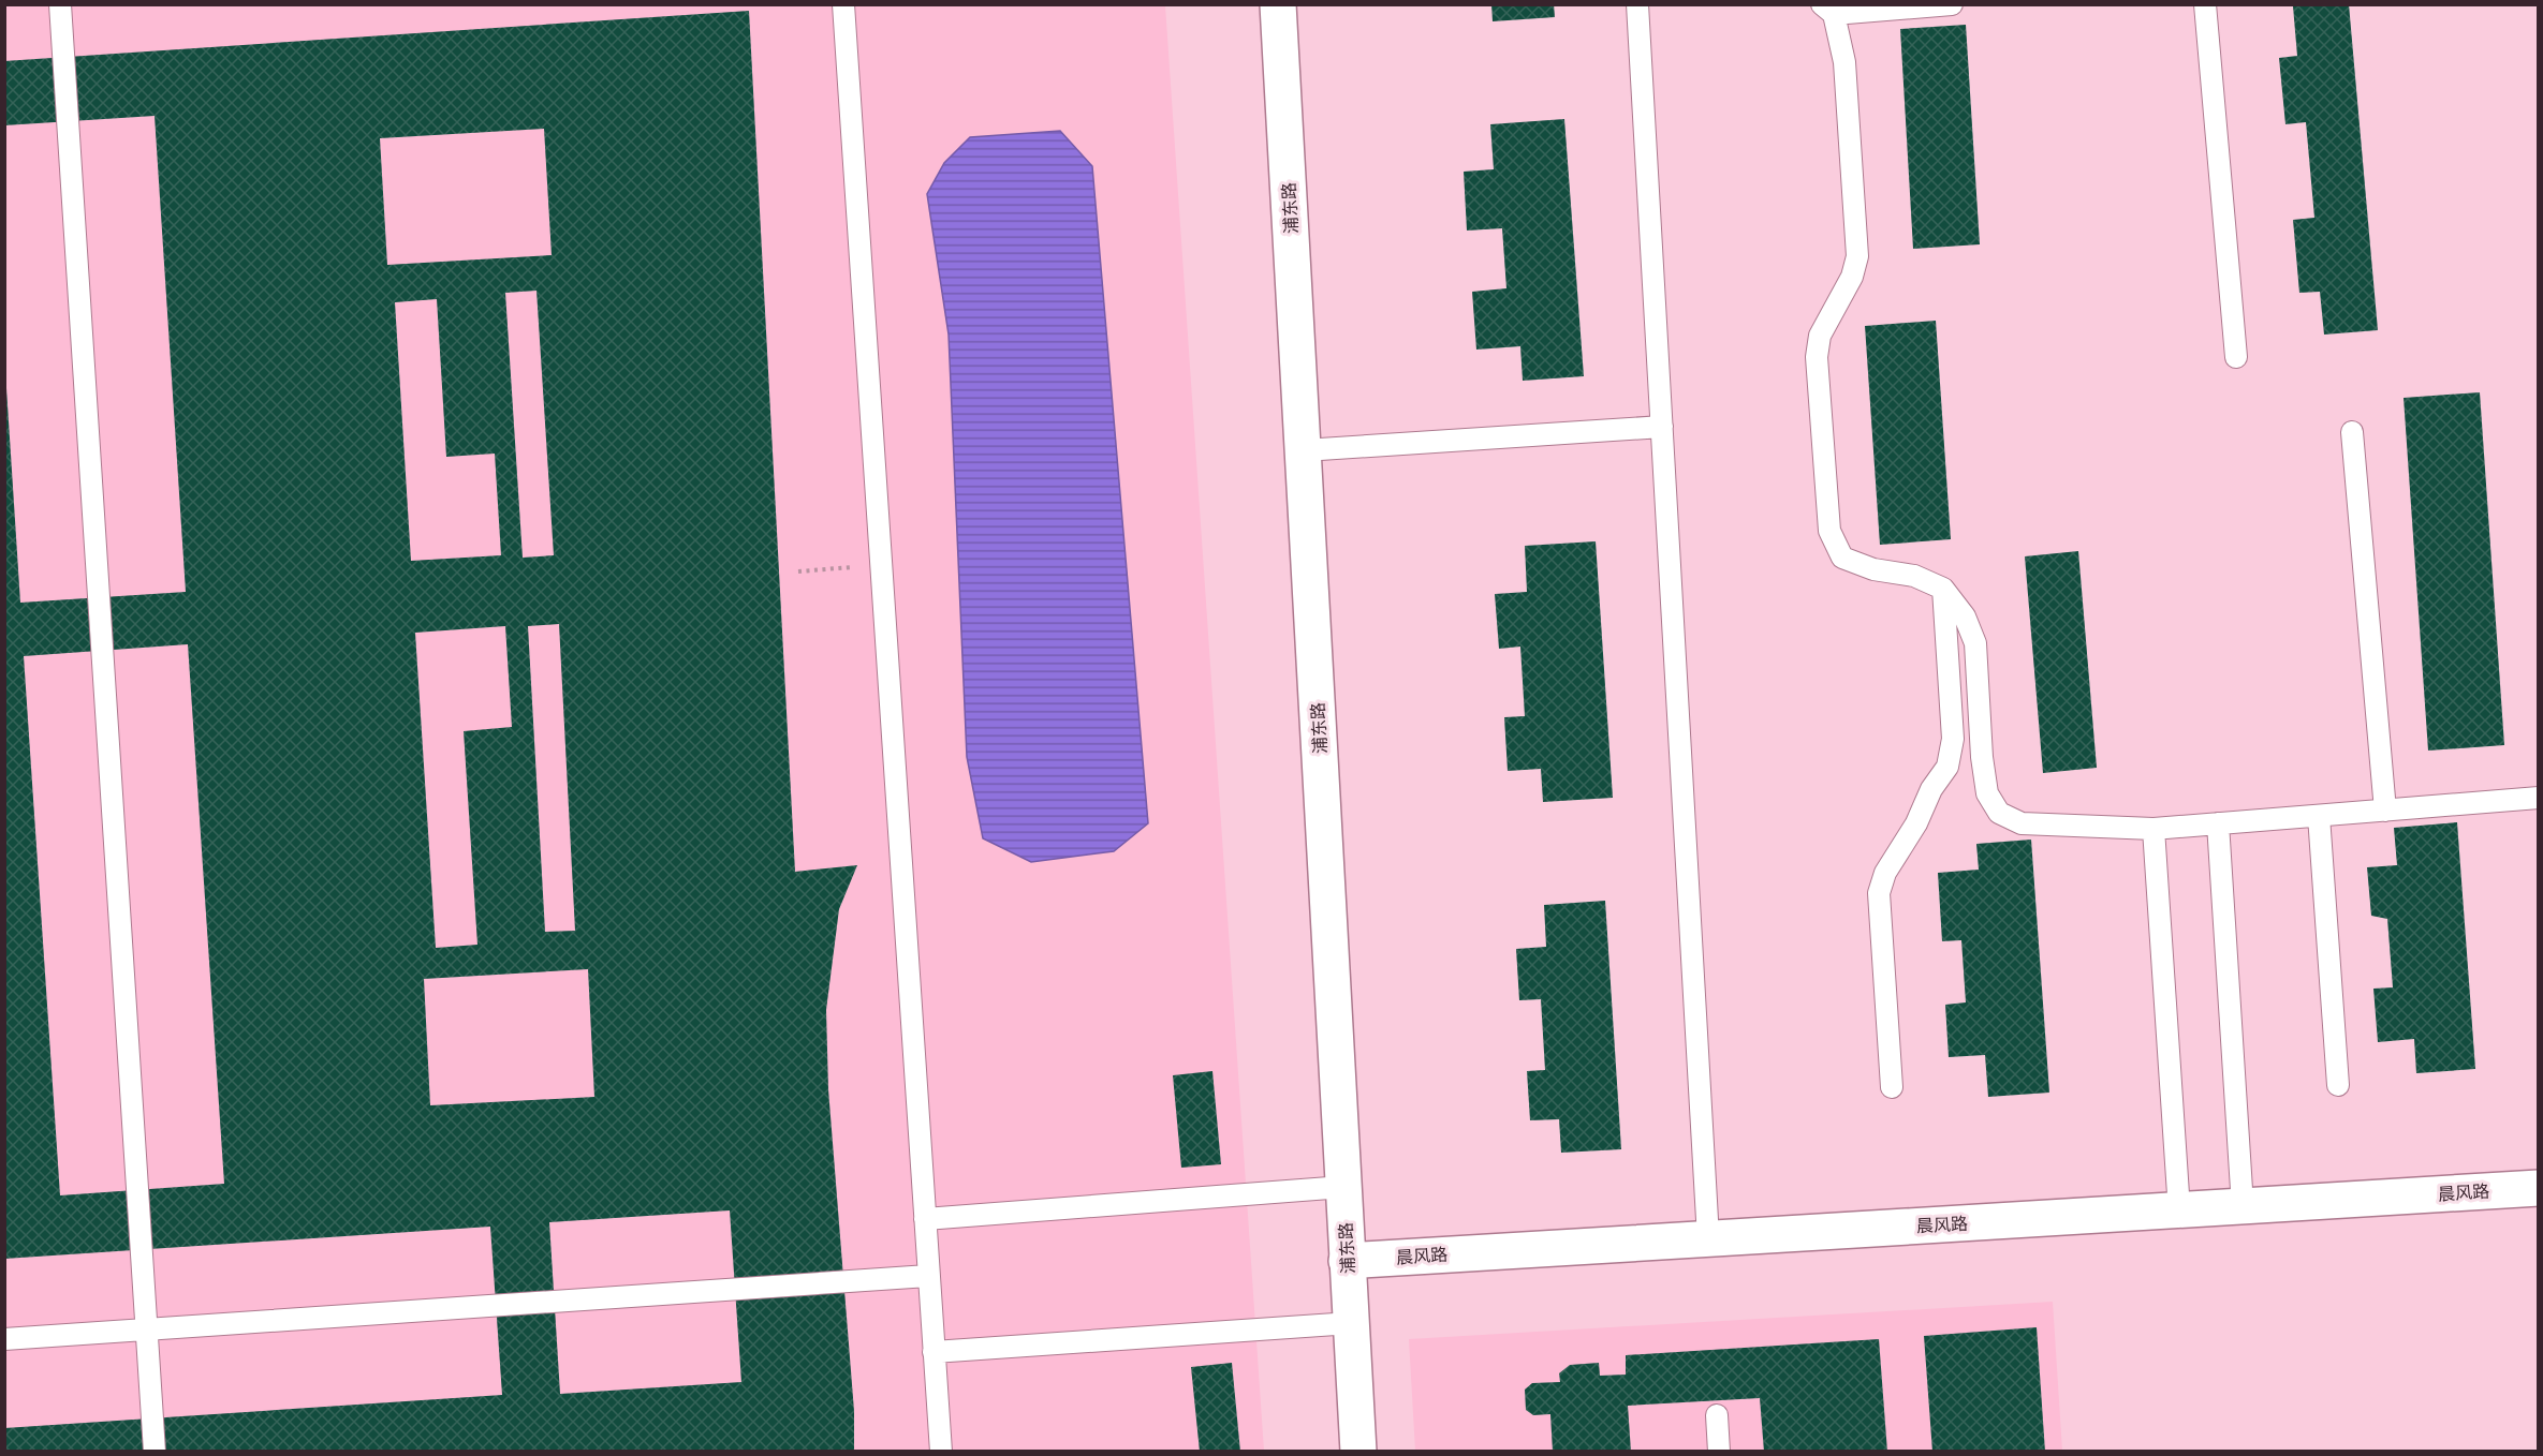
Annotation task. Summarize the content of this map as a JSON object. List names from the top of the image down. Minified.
{"streets":{"street":["浦东路","晨风路"]},"crossings":[["浦东路","晨风路"]]}
